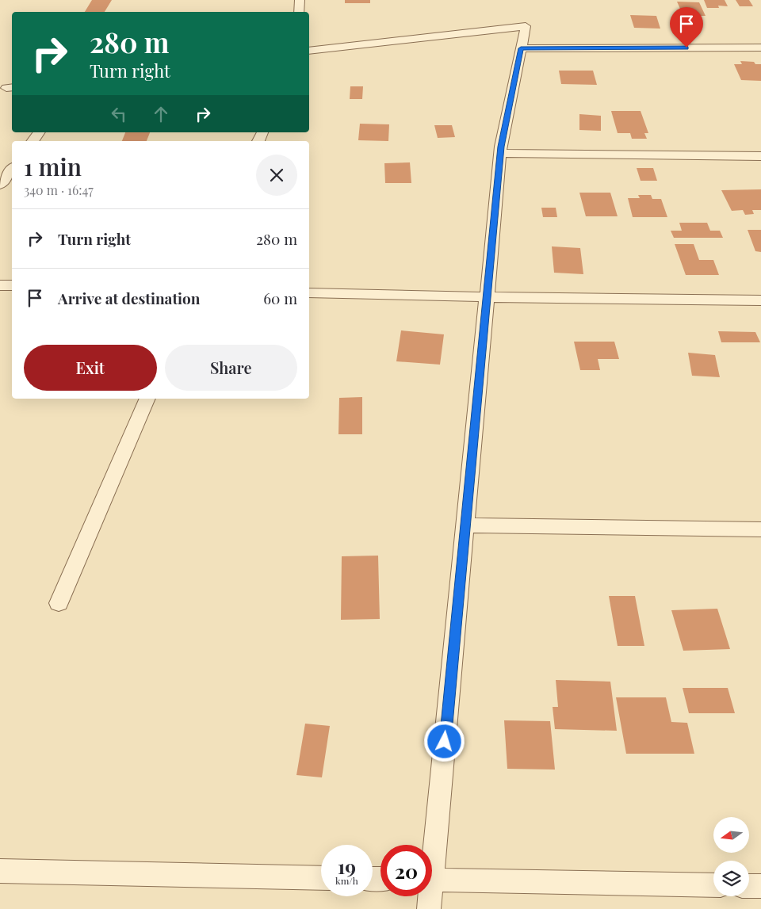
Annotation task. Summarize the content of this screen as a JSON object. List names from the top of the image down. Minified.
{"north":"left","page":{"turn":["280 m","Turn right"],"heading":["1 min","340 m · 16:47"],"list":[{"name":"Turn right","value":"280 m"},{"name":"Arrive at destination","value":"60 m"}],"buttons":["Exit","Share"],"speed":"19 km/h","limit":"20"}}
